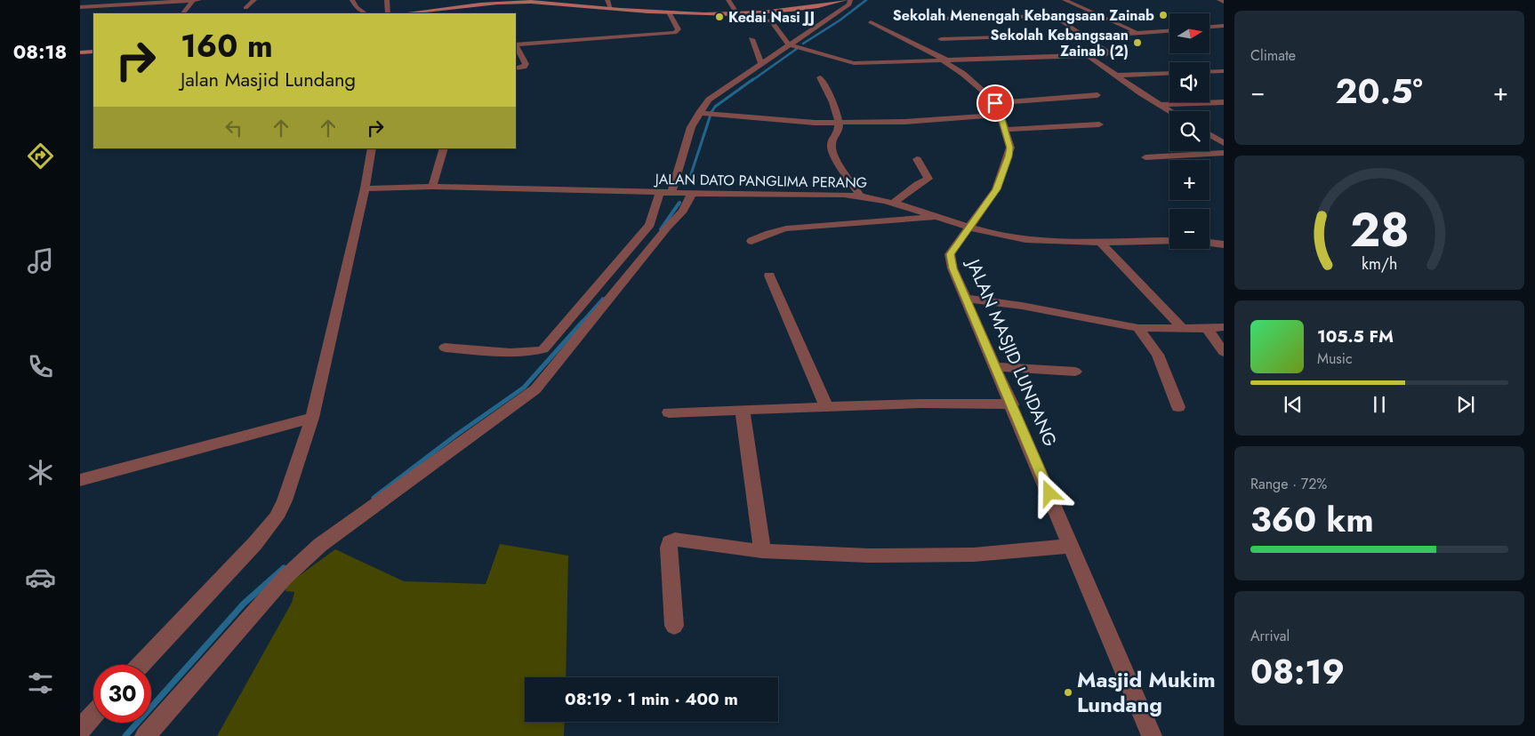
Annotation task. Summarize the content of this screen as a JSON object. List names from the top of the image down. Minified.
{"streets":{"street":["JALAN DATO PANGLIMA PERANG","JALAN MASJID LUNDANG"]},"crossings":[["JALAN DATO PANGLIMA PERANG","JALAN MASJID LUNDANG"]],"places":["Sekolah Menengah Kebangsaan Zainab","Kedai Nasi JJ","Sekolah Kebangsaan Zainab (2)","Masjid Mukim Lundang"],"north":"right","page":{"tabs":"08:18","tile":["Climate",["Range · 72%","360 km"],["Arrival","08:19"]],"map_buttons":["+","−"],"turn":["160 m","Jalan Masjid Lundang"],"heat":["−","20.5°","+"],"song":["105.5 FM","Music"],"limit":"30","trip":"08:19 · 1 min · 400 m","gauge":["28","km/h"]}}
